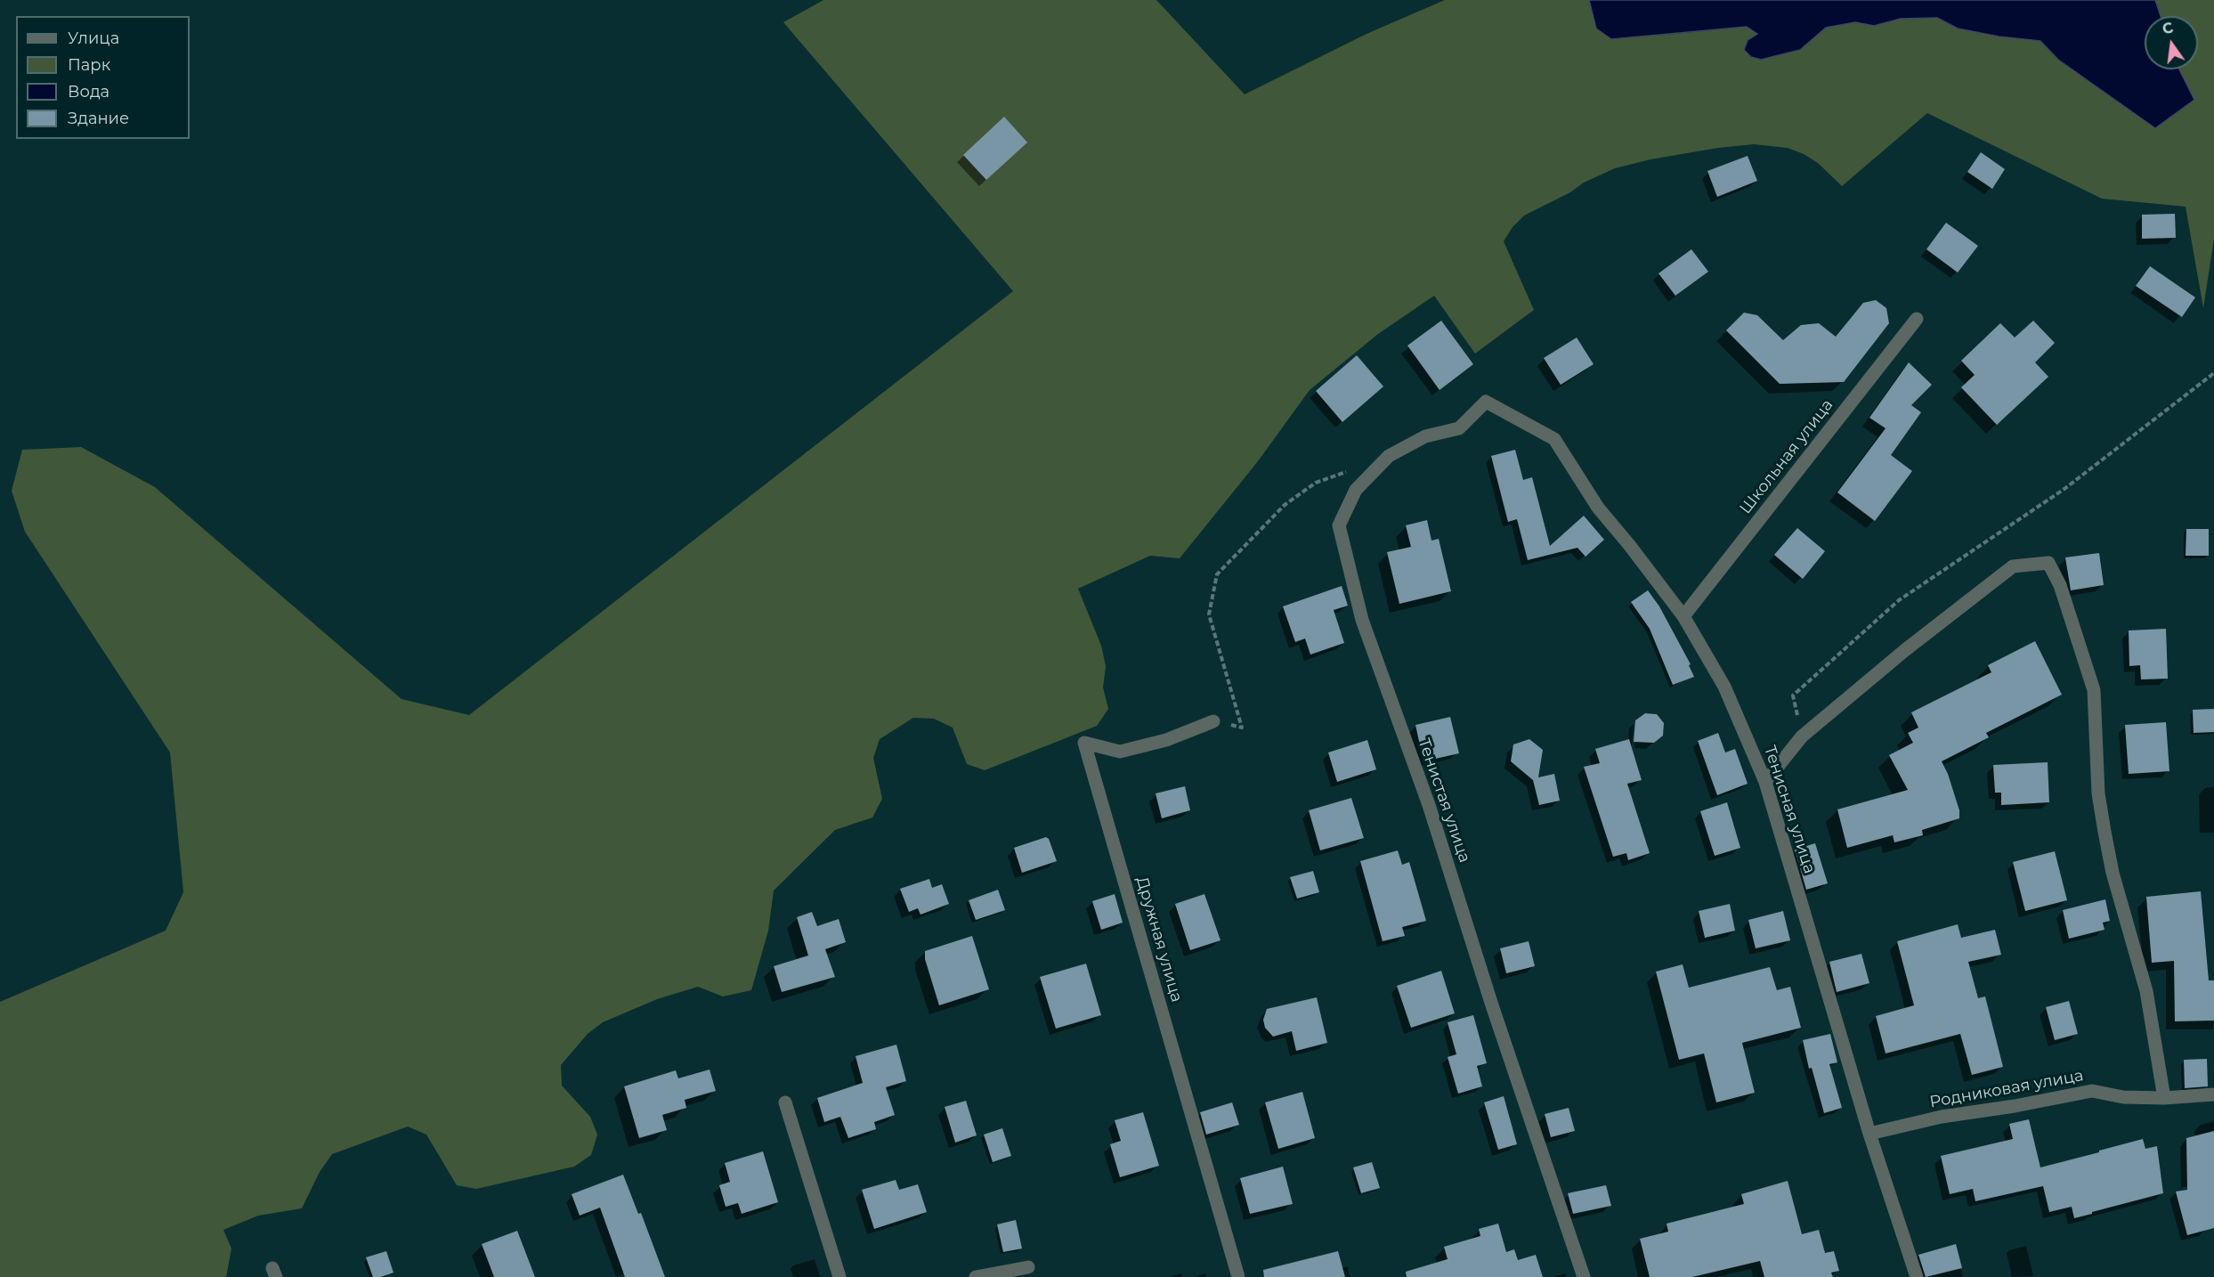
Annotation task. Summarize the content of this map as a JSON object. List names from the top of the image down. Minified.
{"streets":{"street":["Школьная улица","Тенистая улица","Тенисная улица","Дружная улица","Родниковая улица"]},"crossings":[["Школьная улица","Тенисная улица"],["Тенистая улица","Тенисная улица"],["Тенисная улица","Родниковая улица"]],"legend":["Улица","Парк","Вода","Здание"],"north":"top"}
